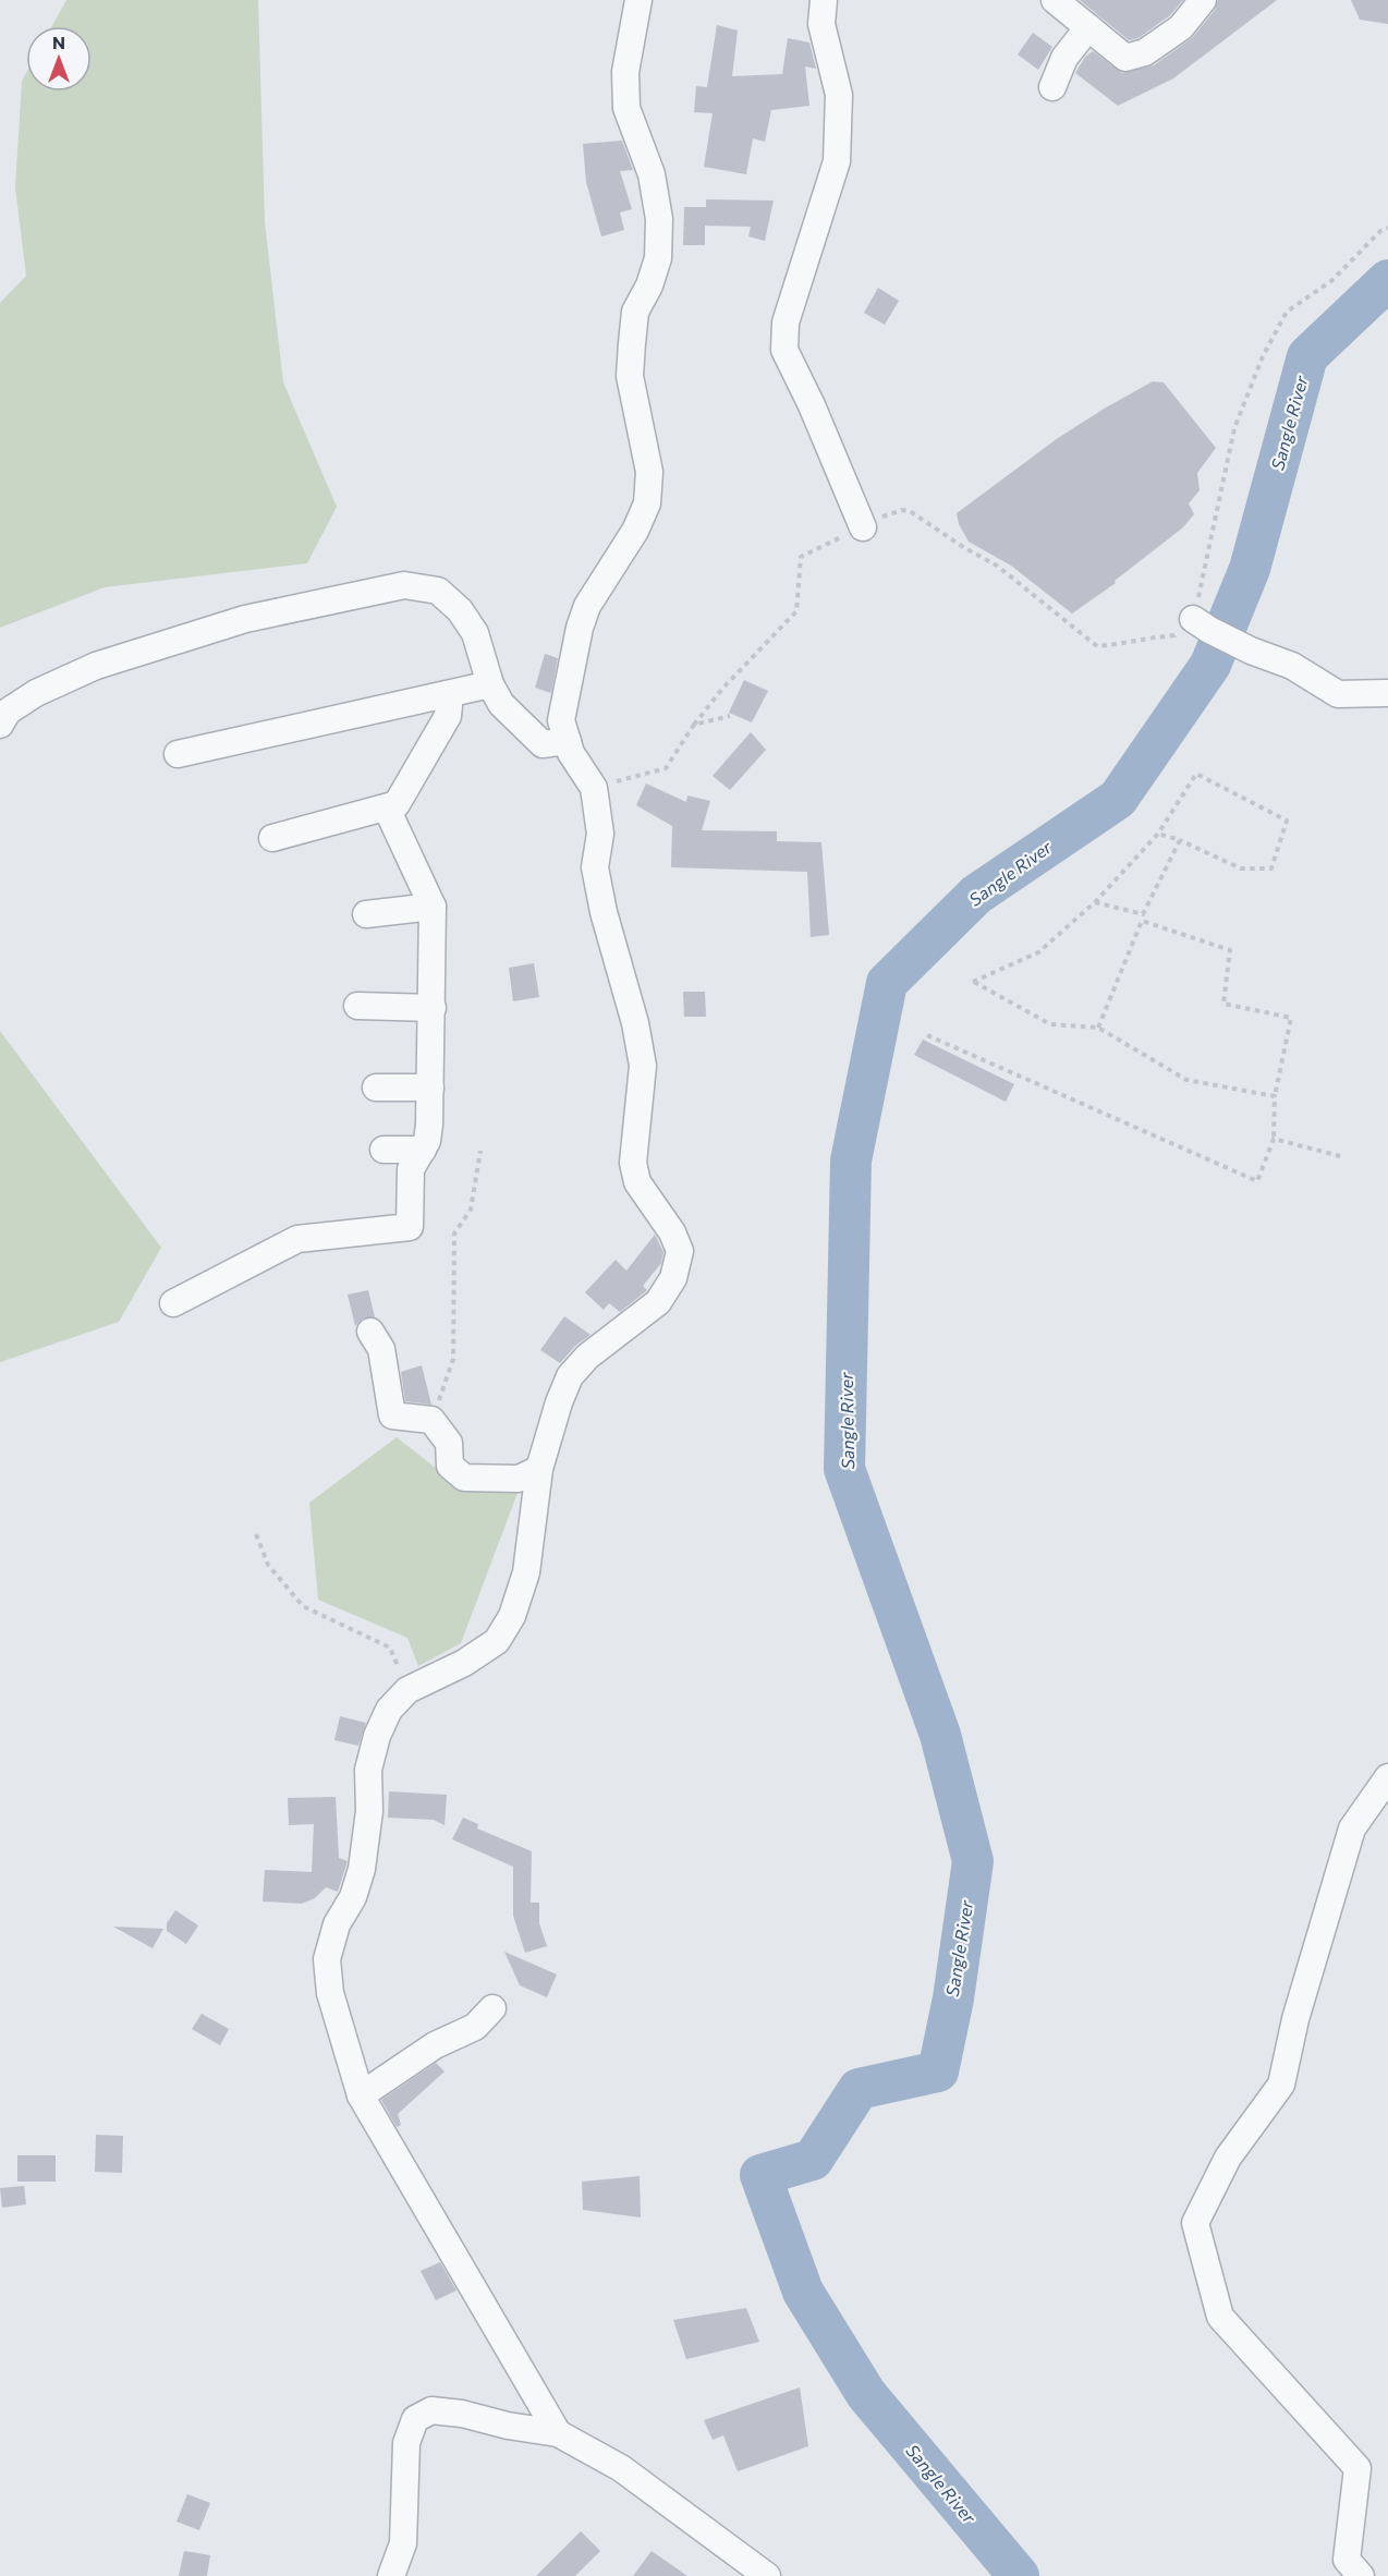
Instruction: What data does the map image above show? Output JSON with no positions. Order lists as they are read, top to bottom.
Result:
{
  "water": ["Sangle River"],
  "north": "top"
}
